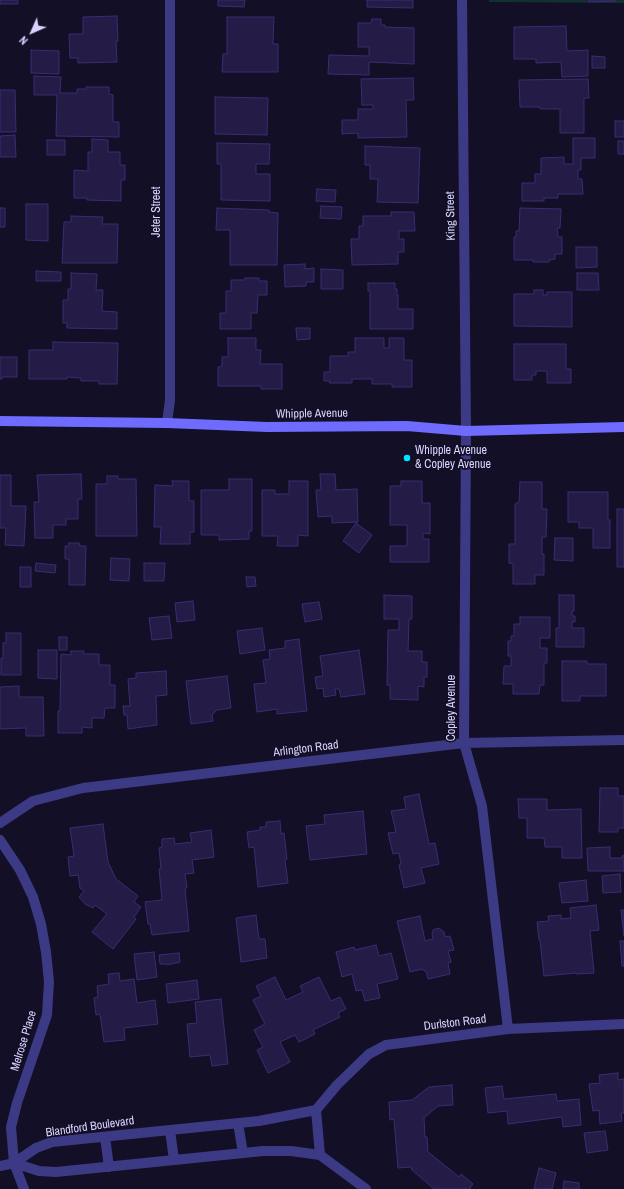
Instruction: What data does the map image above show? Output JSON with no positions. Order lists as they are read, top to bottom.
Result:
{
  "streets": {
    "main road": ["Whipple Avenue"],
    "street": [
      "Jeter Street",
      "King Street",
      "Copley Avenue",
      "Arlington Road",
      "Durlston Road",
      "Melrose Place",
      "Blandford Boulevard"
    ]
  },
  "crossings": [
    ["Jeter Street", "Whipple Avenue"],
    ["King Street", "Whipple Avenue"],
    ["King Street", "Copley Avenue"],
    ["Whipple Avenue", "Copley Avenue"],
    ["Copley Avenue", "Arlington Road"],
    ["Copley Avenue", "Durlston Road"],
    ["Durlston Road", "Blandford Boulevard"],
    ["Melrose Place", "Blandford Boulevard"]
  ],
  "places": ["Whipple Avenue & Copley Avenue"],
  "north": "bottom left"
}
